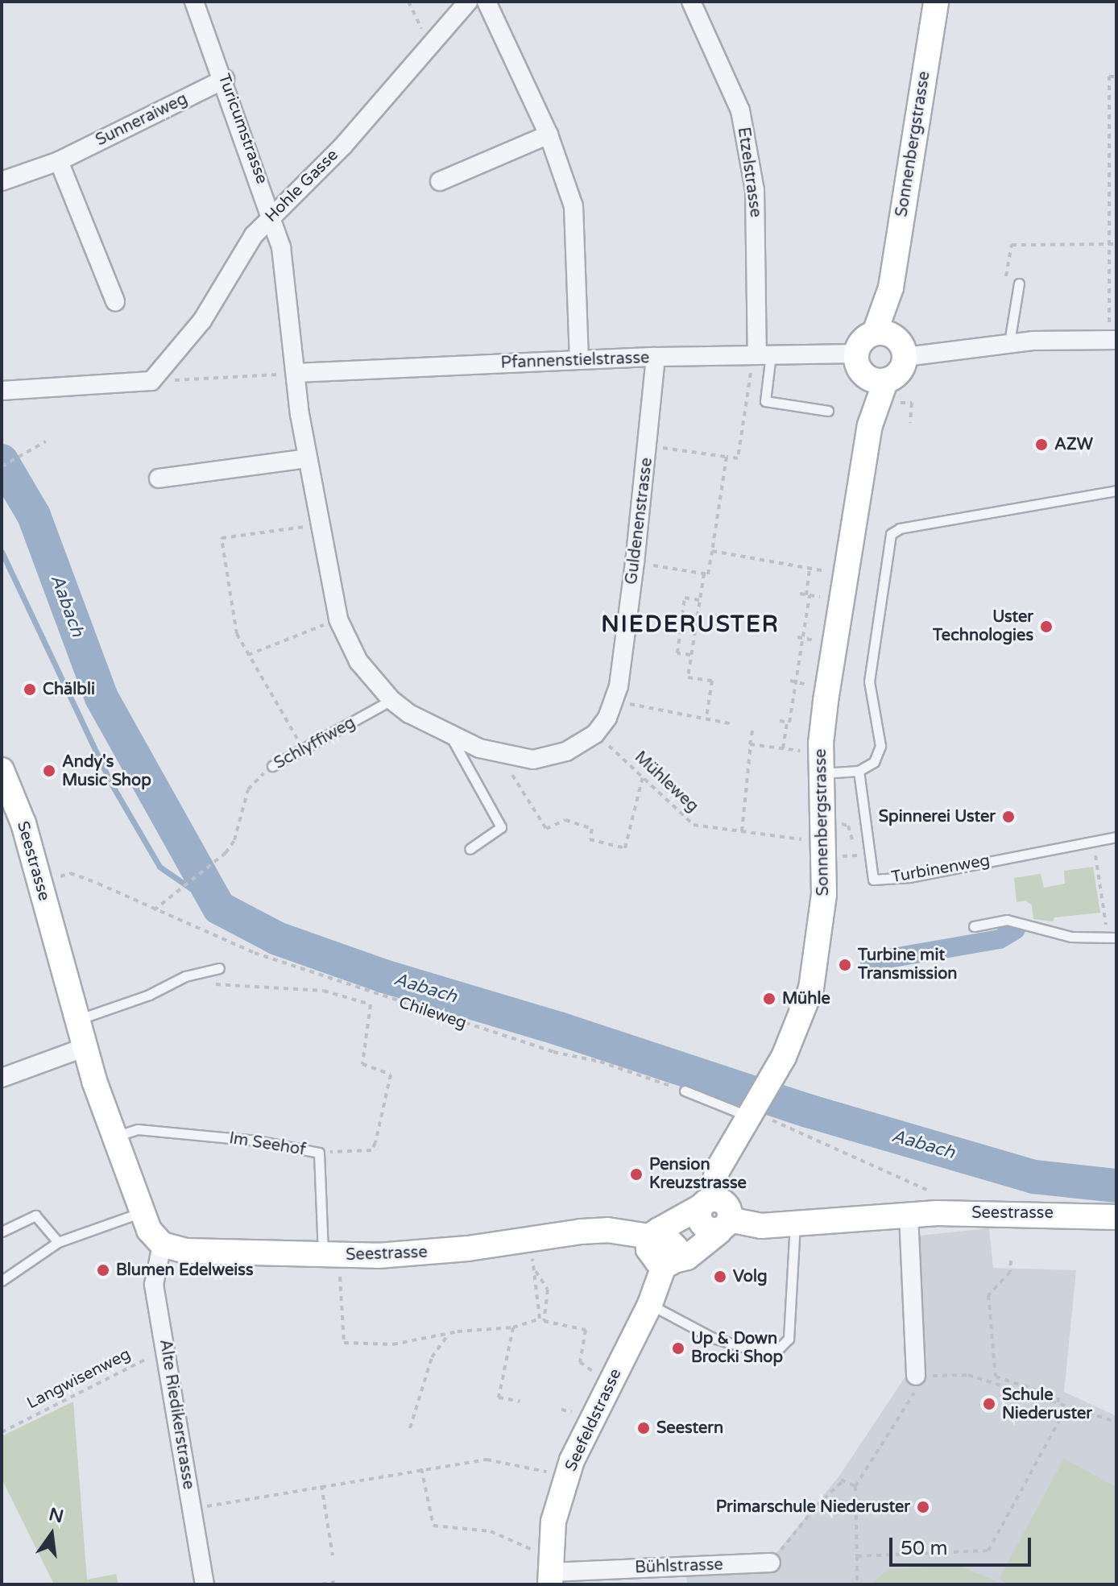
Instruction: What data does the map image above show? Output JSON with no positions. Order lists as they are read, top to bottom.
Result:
{
  "streets": {
    "street": [
      "Sunneraiweg",
      "Turicumstrasse",
      "Sonnenbergstrasse",
      "Etzelstrasse",
      "Hohle Gasse",
      "Pfannenstielstrasse",
      "Guldenenstrasse",
      "Seestrasse",
      "Alte Riedikerstrasse",
      "Seefeldstrasse",
      "Bühlstrasse"
    ],
    "lane": ["Schlyffiweg", "Turbinenweg", "Im Seehof"],
    "path": ["Mühleweg", "Chileweg", "Langwisenweg"]
  },
  "crossings": [
    ["Sunneraiweg", "Turicumstrasse"],
    ["Turicumstrasse", "Hohle Gasse"],
    ["Turicumstrasse", "Pfannenstielstrasse"],
    ["Turicumstrasse", "Guldenenstrasse"],
    ["Sonnenbergstrasse", "Pfannenstielstrasse"],
    ["Etzelstrasse", "Pfannenstielstrasse"],
    ["Pfannenstielstrasse", "Guldenenstrasse"],
    ["Guldenenstrasse", "Schlyffiweg"],
    ["Schlyffiweg", "Chileweg"],
    ["Seestrasse", "Im Seehof"],
    ["Seestrasse", "Alte Riedikerstrasse"],
    ["Langwisenweg", "Alte Riedikerstrasse"],
    ["Seefeldstrasse", "Bühlstrasse"]
  ],
  "districts": ["NIEDERUSTER"],
  "water": ["Aabach"],
  "places": [
    "AZW",
    "Uster Technologies",
    "Chälbli",
    "Andy's Music Shop",
    "Spinnerei Uster",
    "Turbine mit Transmission",
    "Mühle",
    "Pension Kreuzstrasse",
    "Blumen Edelweiss",
    "Volg",
    "Up & Down Brocki Shop",
    "Schule Niederuster",
    "Seestern",
    "Primarschule Niederuster"
  ],
  "scale_bar": "50 m",
  "north": "top"
}
